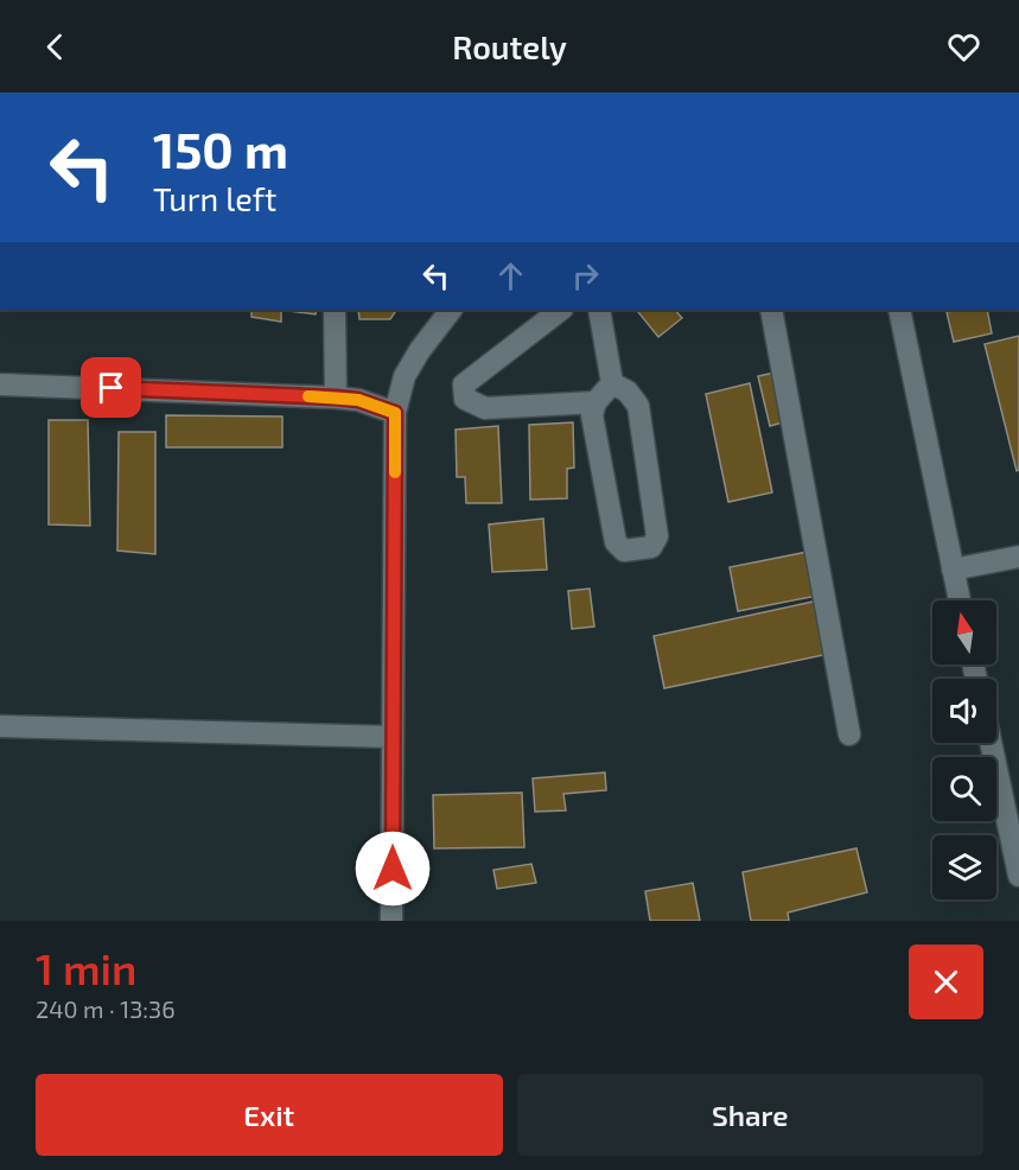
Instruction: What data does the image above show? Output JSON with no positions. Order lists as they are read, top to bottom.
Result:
{
  "north": "top",
  "page": {
    "header": "Routely",
    "turn": ["150 m", "Turn left"],
    "heading": ["1 min", "240 m · 13:36"],
    "buttons": ["Exit", "Share"]
  }
}
